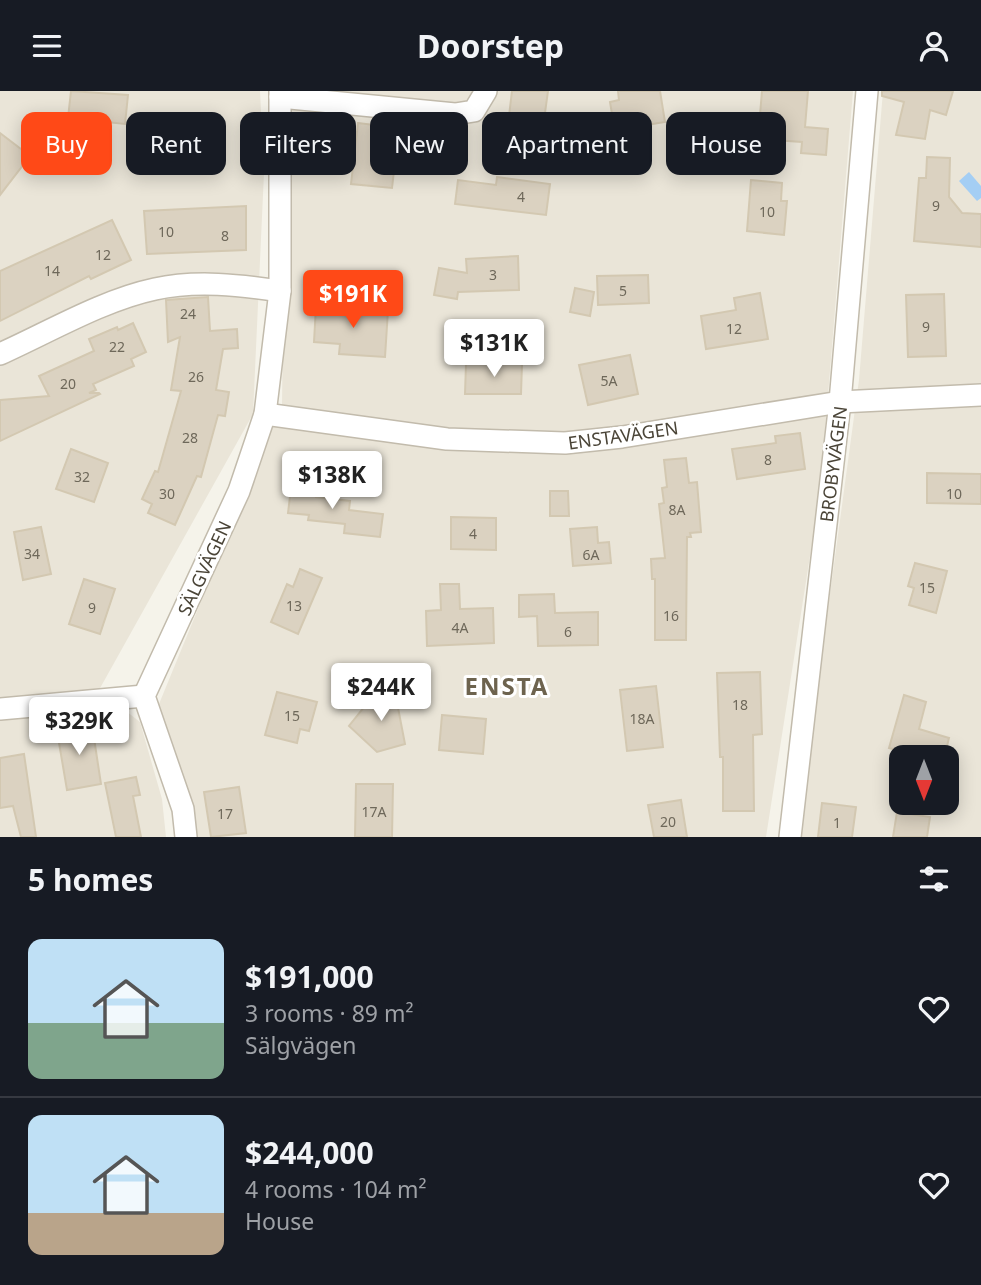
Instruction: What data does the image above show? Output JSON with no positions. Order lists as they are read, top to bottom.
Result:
{
  "streets": {
    "street": ["ENSTAVÄGEN", "BROBYVÄGEN", "SÄLGVÄGEN"]
  },
  "crossings": [
    ["ENSTAVÄGEN", "BROBYVÄGEN"],
    ["ENSTAVÄGEN", "SÄLGVÄGEN"]
  ],
  "districts": ["ENSTA"],
  "house_numbers": [
    "4",
    "9",
    "10",
    "10",
    "8",
    "12",
    "14",
    "3",
    "5",
    "24",
    "9",
    "12",
    "22",
    "26",
    "5A",
    "20",
    "28",
    "8",
    "32",
    "30",
    "10",
    "8A",
    "4",
    "34",
    "6A",
    "15",
    "13",
    "9",
    "16",
    "4A",
    "6",
    "18",
    "15",
    "18A",
    "17A",
    "17",
    "20",
    "1"
  ],
  "north": "bottom",
  "page": {
    "header": "Doorstep",
    "chip": [
      "Buy",
      "Rent",
      "Filters",
      "New",
      "Apartment",
      "House"
    ],
    "price": [
      "$191K",
      "$131K",
      "$138K",
      "$244K",
      "$329K"
    ],
    "heading": "5 homes",
    "list": [
      {
        "name": "$191,000",
        "note": "3 rooms · 89 m² · Sälgvägen"
      },
      {
        "name": "$244,000",
        "note": "4 rooms · 104 m² · House"
      }
    ]
  }
}
